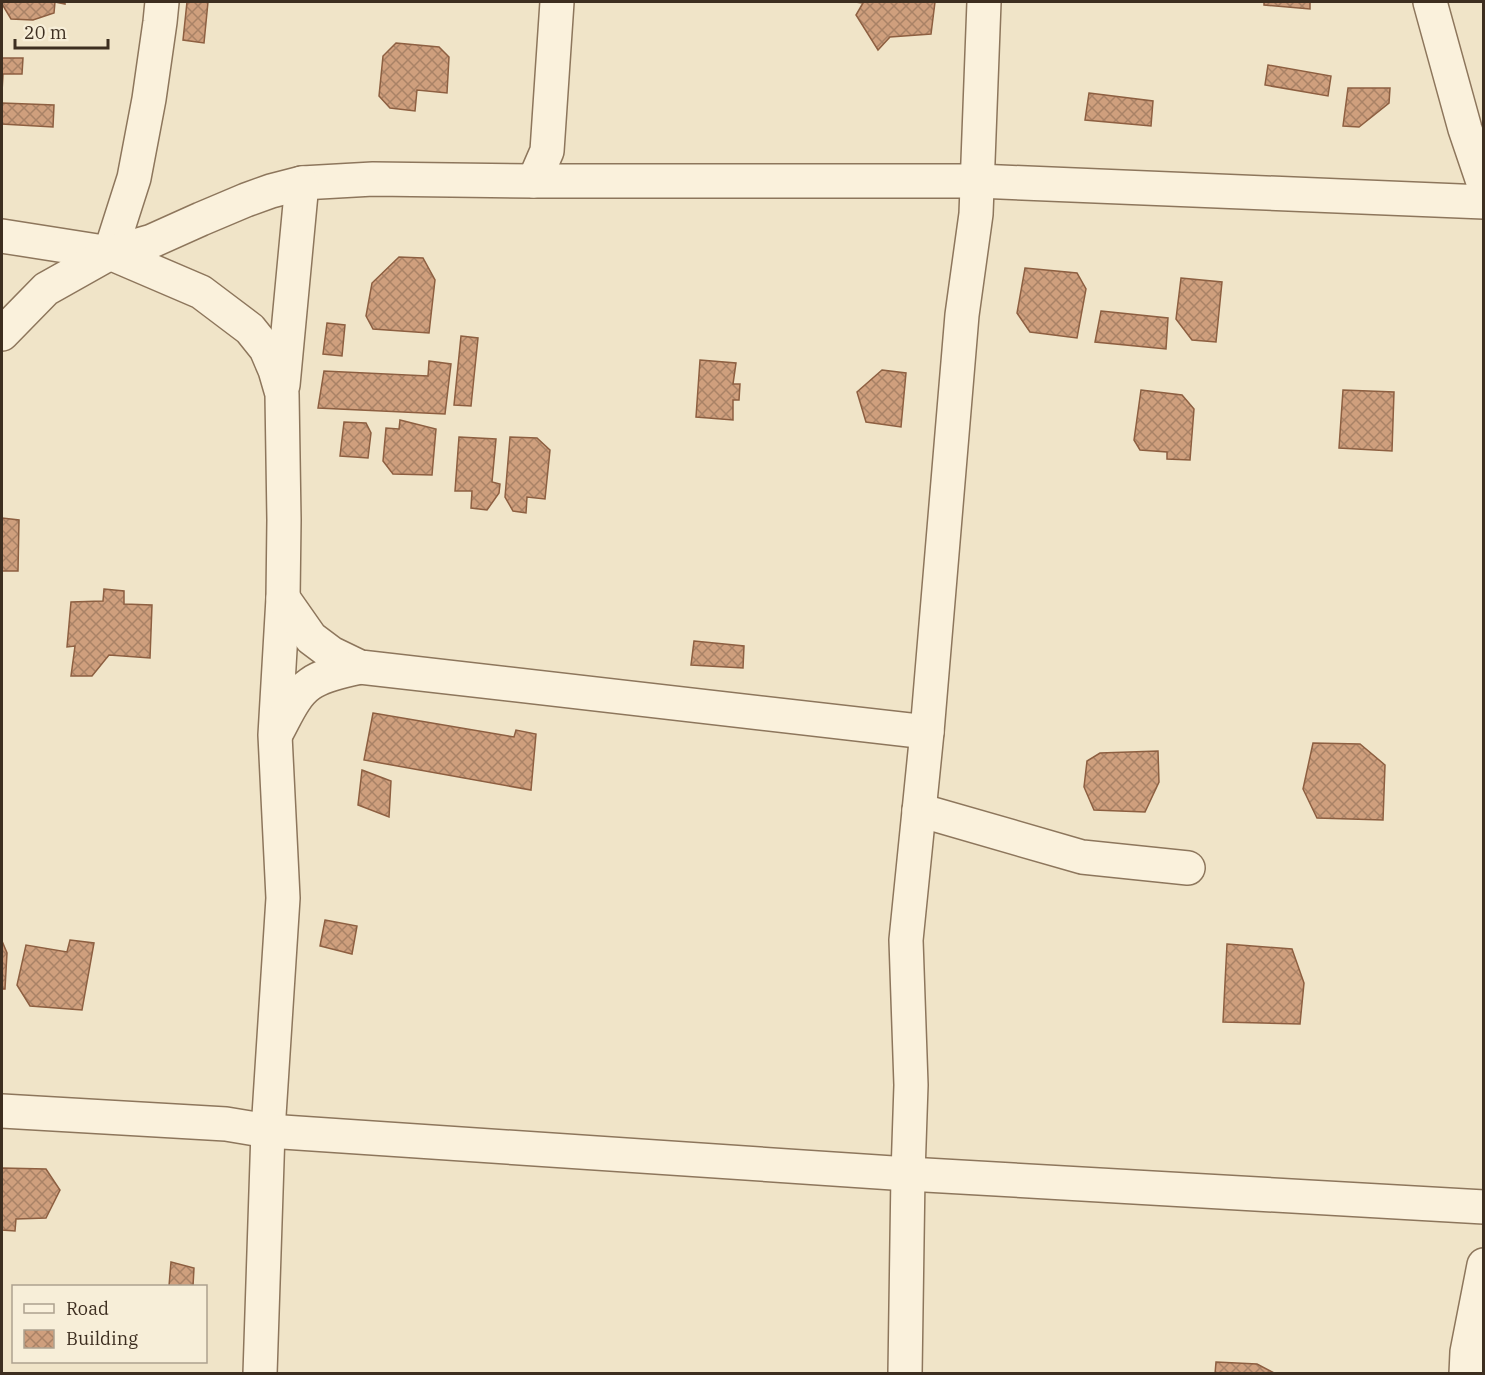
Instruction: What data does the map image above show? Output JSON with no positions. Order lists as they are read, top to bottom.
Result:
{
  "legend": ["Road", "Building"],
  "scale_bar": "20 m"
}
